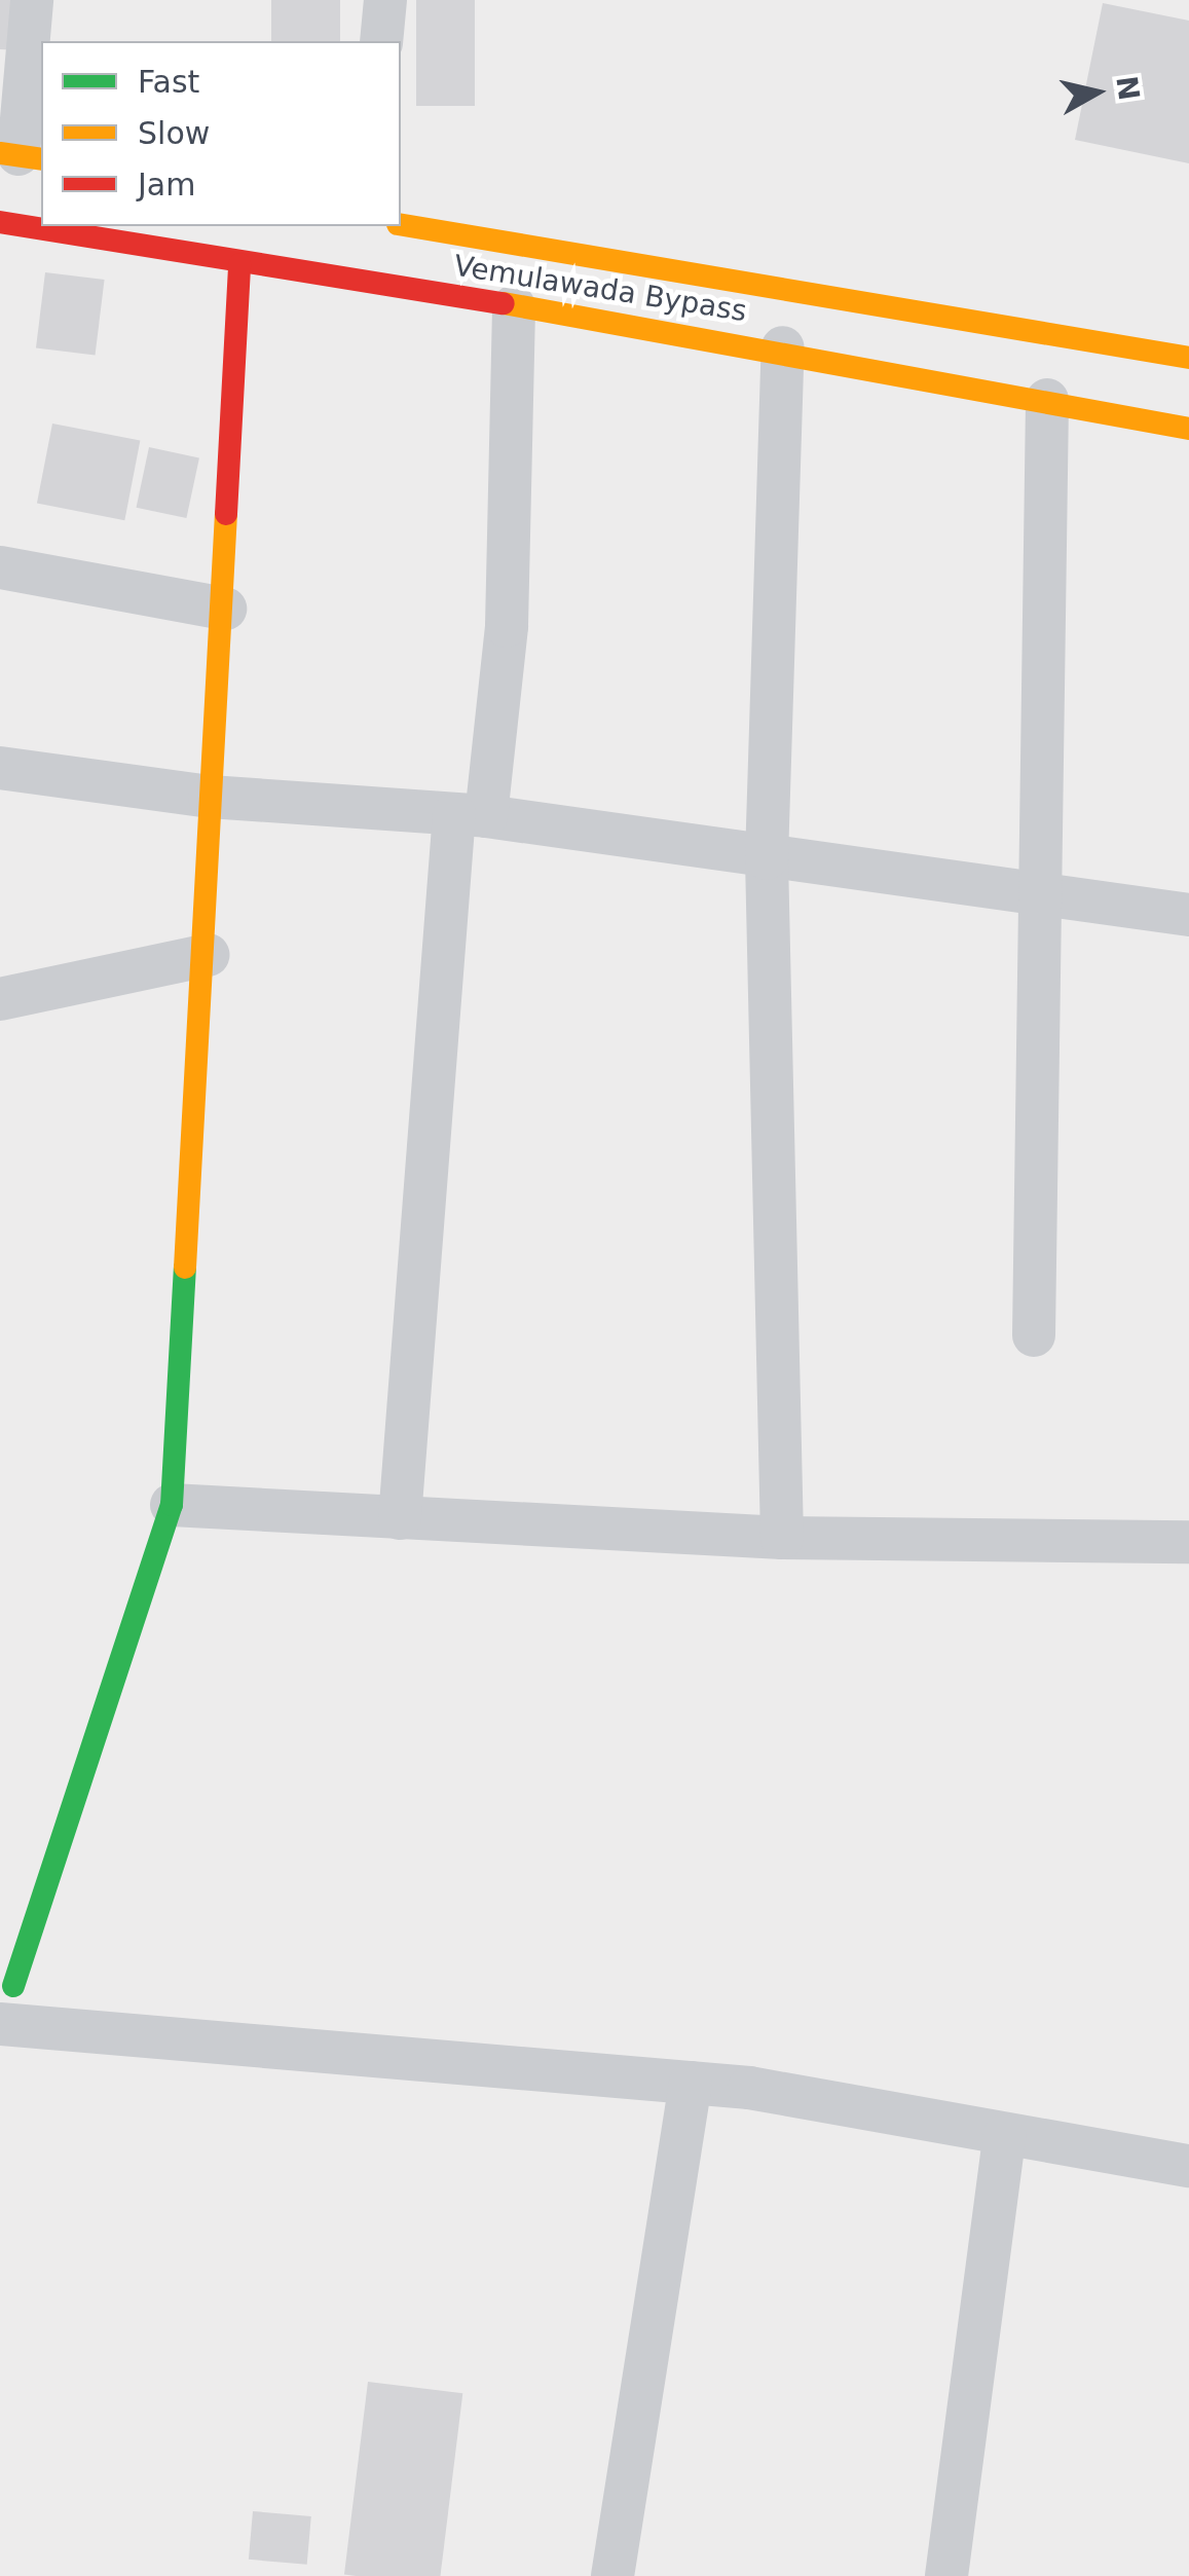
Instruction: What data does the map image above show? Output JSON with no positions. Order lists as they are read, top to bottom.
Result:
{
  "streets": {
    "main road": ["Vemulawada Bypass"]
  },
  "legend": ["Fast", "Slow", "Jam"],
  "north": "right"
}
